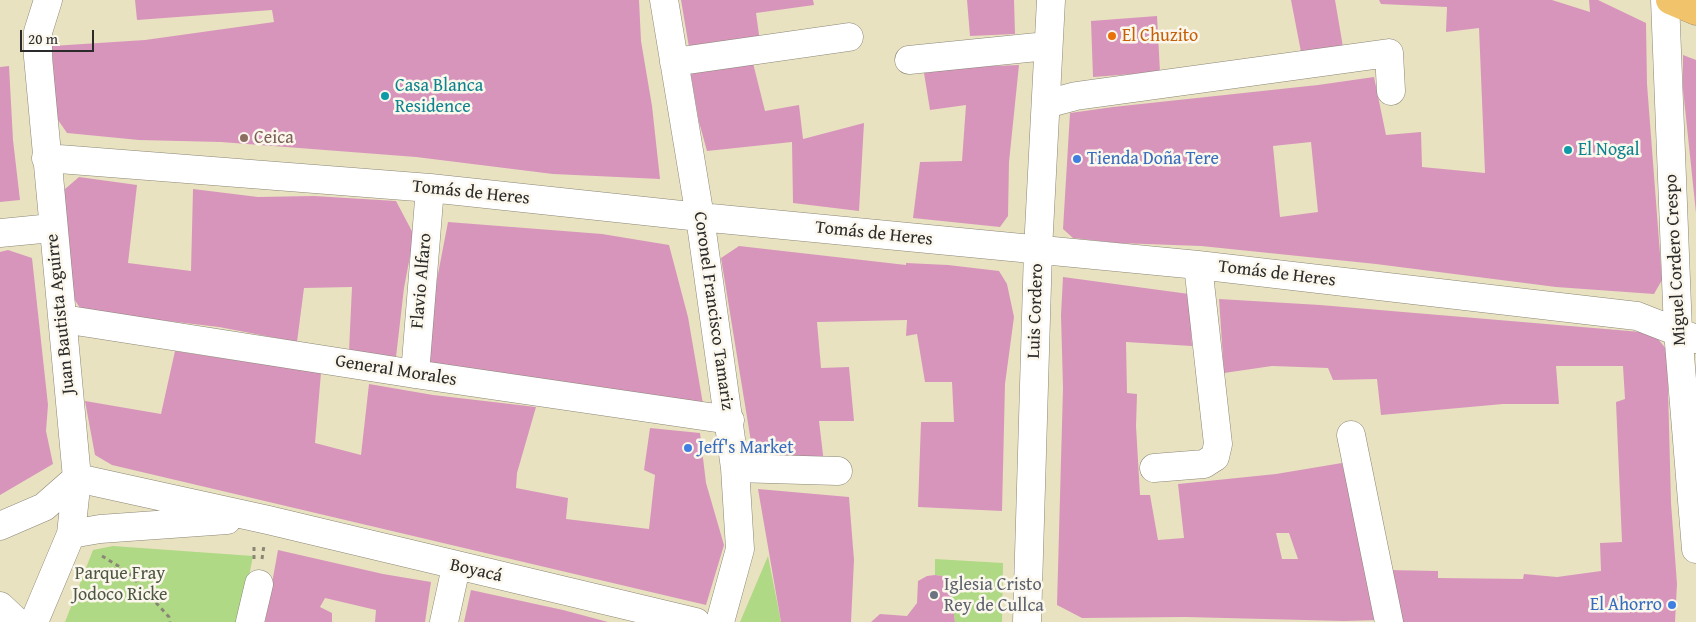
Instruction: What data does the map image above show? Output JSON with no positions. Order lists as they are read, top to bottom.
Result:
{
  "streets": {
    "street": [
      "Tomás de Heres",
      "Miguel Cordero Crespo",
      "Flavio Alfaro",
      "Coronel Francisco Tamariz",
      "Luis Cordero",
      "Juan Bautista Aguirre",
      "General Morales",
      "Boyacá"
    ]
  },
  "crossings": [
    ["Tomás de Heres", "Miguel Cordero Crespo"],
    ["Tomás de Heres", "Flavio Alfaro"],
    ["Tomás de Heres", "Coronel Francisco Tamariz"],
    ["Tomás de Heres", "Luis Cordero"],
    ["Tomás de Heres", "Juan Bautista Aguirre"],
    ["Flavio Alfaro", "General Morales"],
    ["Coronel Francisco Tamariz", "General Morales"],
    ["Juan Bautista Aguirre", "General Morales"],
    ["Juan Bautista Aguirre", "Boyacá"]
  ],
  "parks": ["Parque Fray Jodoco Ricke"],
  "places": [
    "El Chuzito",
    "Casa Blanca Residence",
    "Ceica",
    "El Nogal",
    "Tienda Doña Tere",
    "Jeff's Market",
    "Iglesia Cristo Rey de Cullca",
    "El Ahorro"
  ],
  "scale_bar": "20 m"
}
